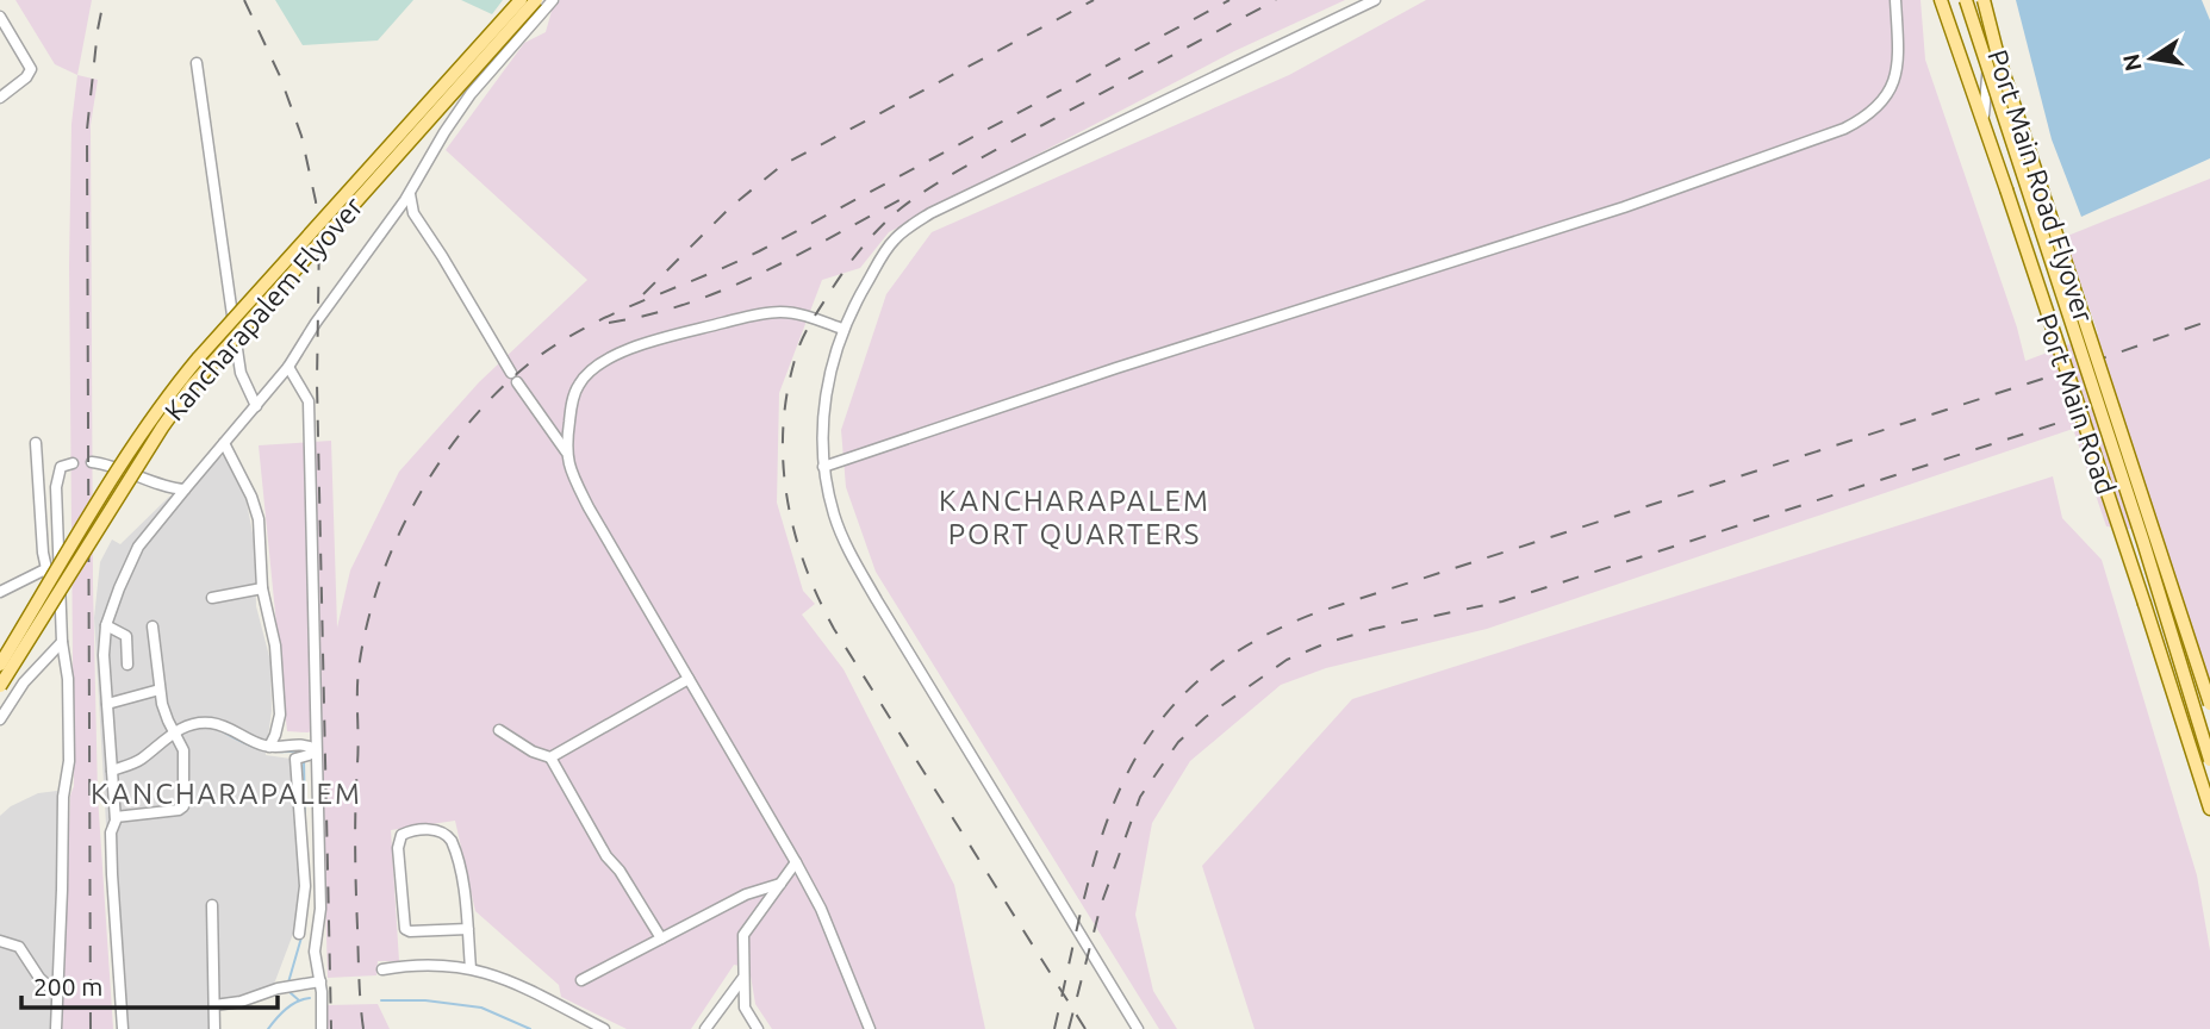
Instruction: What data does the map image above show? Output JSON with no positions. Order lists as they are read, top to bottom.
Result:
{
  "streets": {
    "main road": ["Port Main Road Flyover", "Kancharapalem Flyover", "Port Main Road"]
  },
  "districts": ["KANCHARAPALEM PORT QUARTERS", "KANCHARAPALEM"],
  "scale_bar": "200 m",
  "north": "left"
}
